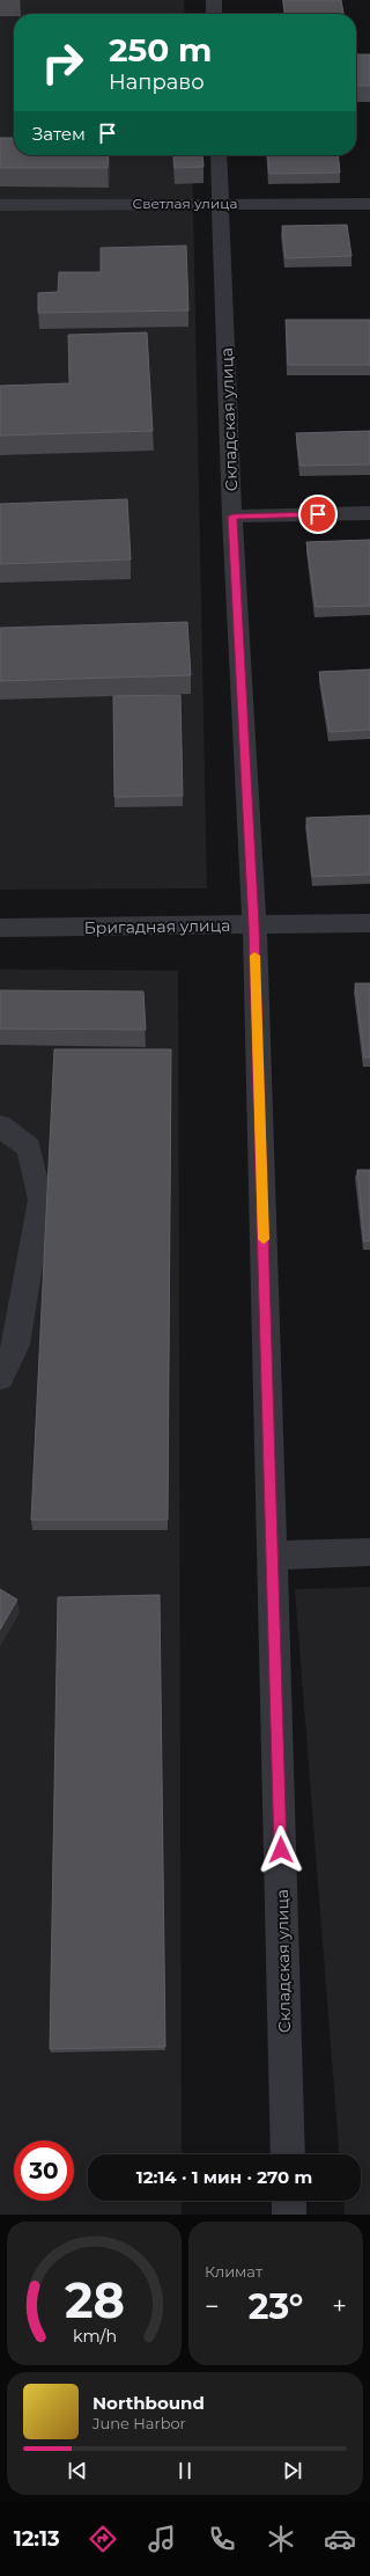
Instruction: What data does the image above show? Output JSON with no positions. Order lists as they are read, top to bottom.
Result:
{
  "streets": {
    "street": ["Светлая улица", "Складская улица", "Бригадная улица"]
  },
  "crossings": [
    ["Светлая улица", "Складская улица"],
    ["Складская улица", "Бригадная улица"]
  ],
  "page": {
    "turn": ["250 m", "Направо"],
    "then": "Затем",
    "limit": "30",
    "trip": "12:14 · 1 мин · 270 m",
    "tile": "Климат",
    "heat": ["−", "23°", "+"],
    "song": ["Northbound", "June Harbor"],
    "tabs": "12:13",
    "gauge": ["28", "km/h"]
  }
}
